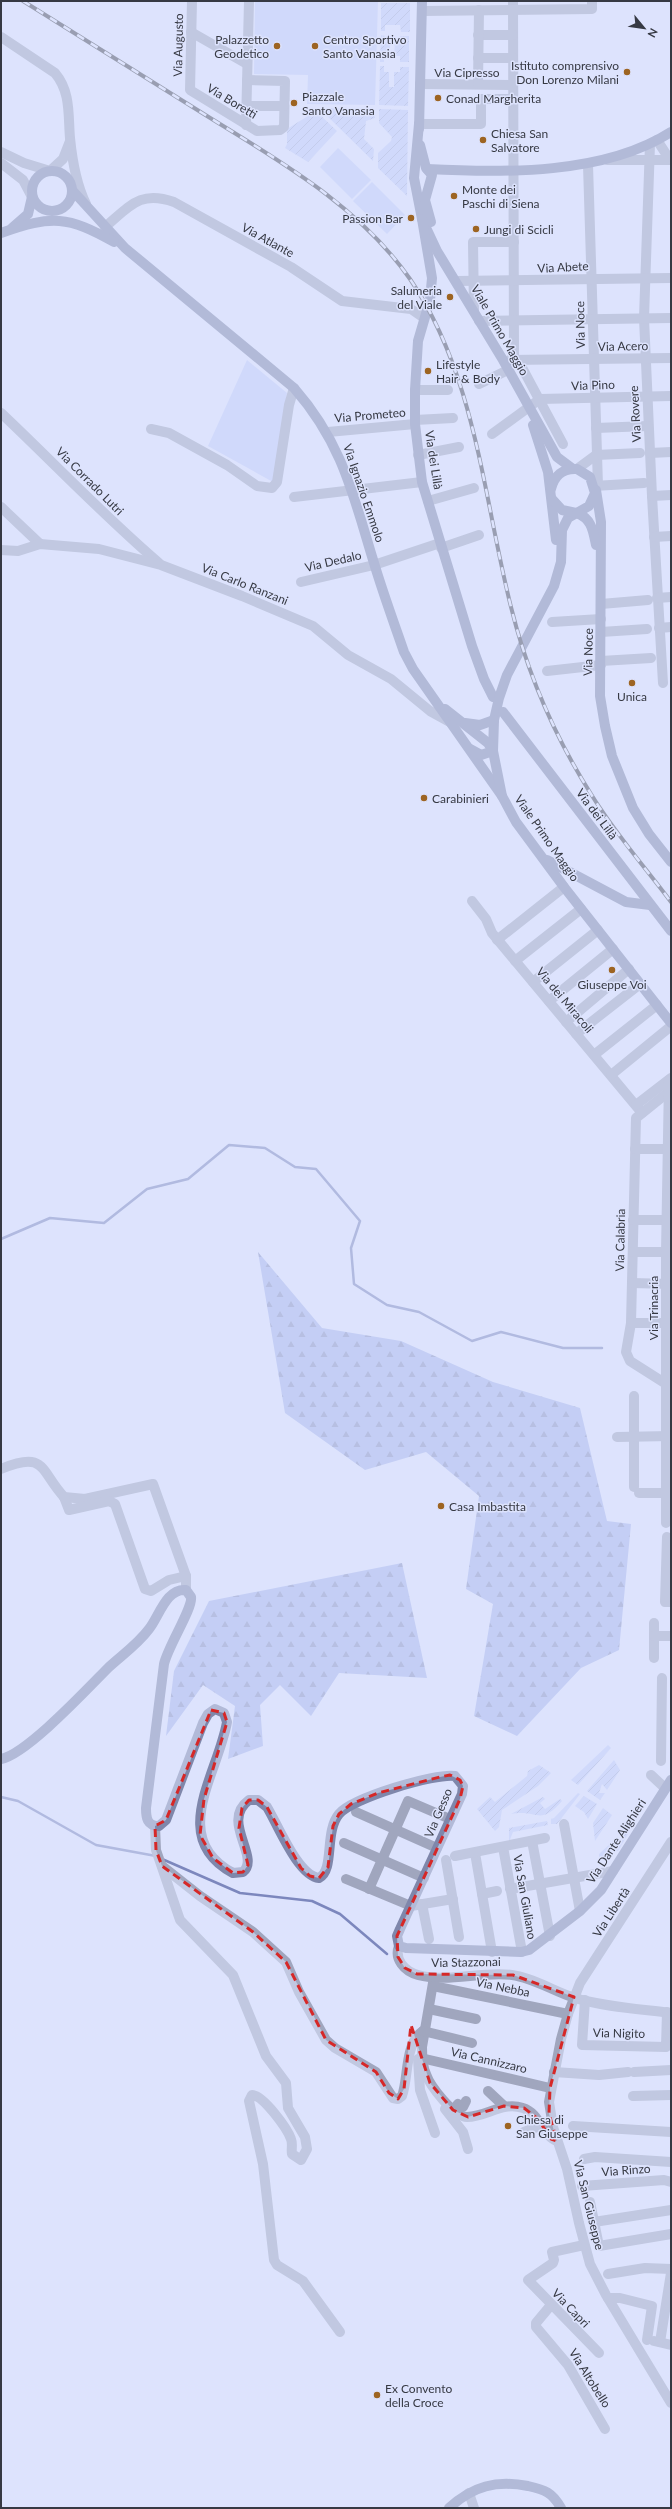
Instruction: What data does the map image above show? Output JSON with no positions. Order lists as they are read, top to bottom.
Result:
{
  "streets": {
    "street": [
      "Via Augusto",
      "Via Cipresso",
      "Via Boretti",
      "Via Atlante",
      "Via Abete",
      "Via Noce",
      "Viale Primo Maggio",
      "Via Acero",
      "Via Pino",
      "Via Rovere",
      "Via Prometeo",
      "Via dei Lillà",
      "Via Corrado Lutri",
      "Via Ignazio Emmolo",
      "Via Dedalo",
      "Via Carlo Ranzani",
      "Via dei Miracoli",
      "Via Calabria",
      "Via Trinacria",
      "Via Gesso",
      "Via Dante Alighieri",
      "Via San Giuliano",
      "Via Libertà",
      "Via Stazzonai",
      "Via Nebba",
      "Via Nigito",
      "Via Cannizzaro",
      "Via Rinzo",
      "Via San Giuseppe",
      "Via Capri",
      "Via Altobello"
    ]
  },
  "crossings": [
    ["Via Augusto", "Via Boretti"],
    ["Via Atlante", "Via dei Lillà"],
    ["Via Abete", "Via Noce"],
    ["Via Abete", "Viale Primo Maggio"],
    ["Via Abete", "Via Rovere"],
    ["Via Noce", "Via Acero"],
    ["Via Noce", "Via Pino"],
    ["Viale Primo Maggio", "Via Acero"],
    ["Viale Primo Maggio", "Via Ignazio Emmolo"],
    ["Via Acero", "Via Rovere"],
    ["Via Pino", "Via Rovere"],
    ["Via Prometeo", "Via dei Lillà"],
    ["Via Prometeo", "Via Ignazio Emmolo"],
    ["Via dei Lillà", "Via Dedalo"],
    ["Via Corrado Lutri", "Via Carlo Ranzani"],
    ["Via Ignazio Emmolo", "Via Dedalo"],
    ["Via Ignazio Emmolo", "Via Carlo Ranzani"],
    ["Via dei Miracoli", "Via Calabria"],
    ["Via Calabria", "Via Trinacria"],
    ["Via Gesso", "Via Dante Alighieri"],
    ["Via Gesso", "Via Stazzonai"],
    ["Via Dante Alighieri", "Via San Giuliano"],
    ["Via Dante Alighieri", "Via Stazzonai"],
    ["Via Libertà", "Via Stazzonai"],
    ["Via Libertà", "Via San Giuseppe"],
    ["Via Stazzonai", "Via Nebba"],
    ["Via Stazzonai", "Via Nigito"],
    ["Via Stazzonai", "Via San Giuseppe"],
    ["Via Nebba", "Via San Giuseppe"],
    ["Via Cannizzaro", "Via San Giuseppe"],
    ["Via San Giuseppe", "Via Capri"],
    ["Via Capri", "Via Altobello"]
  ],
  "places": [
    "Palazzetto Geodetico",
    "Centro Sportivo Santo Vanasia",
    "Istituto comprensivo Don Lorenzo Milani",
    "Conad Margherita",
    "Piazzale Santo Vanasia",
    "Chiesa San Salvatore",
    "Monte dei Paschi di Siena",
    "Passion Bar",
    "Jungi di Scicli",
    "Salumeria del Viale",
    "Lifestyle Hair & Body",
    "Unica",
    "Carabinieri",
    "Giuseppe Voi",
    "Casa Imbastita",
    "Chiesa di San Giuseppe",
    "Ex Convento della Croce"
  ],
  "north": "bottom right"
}
